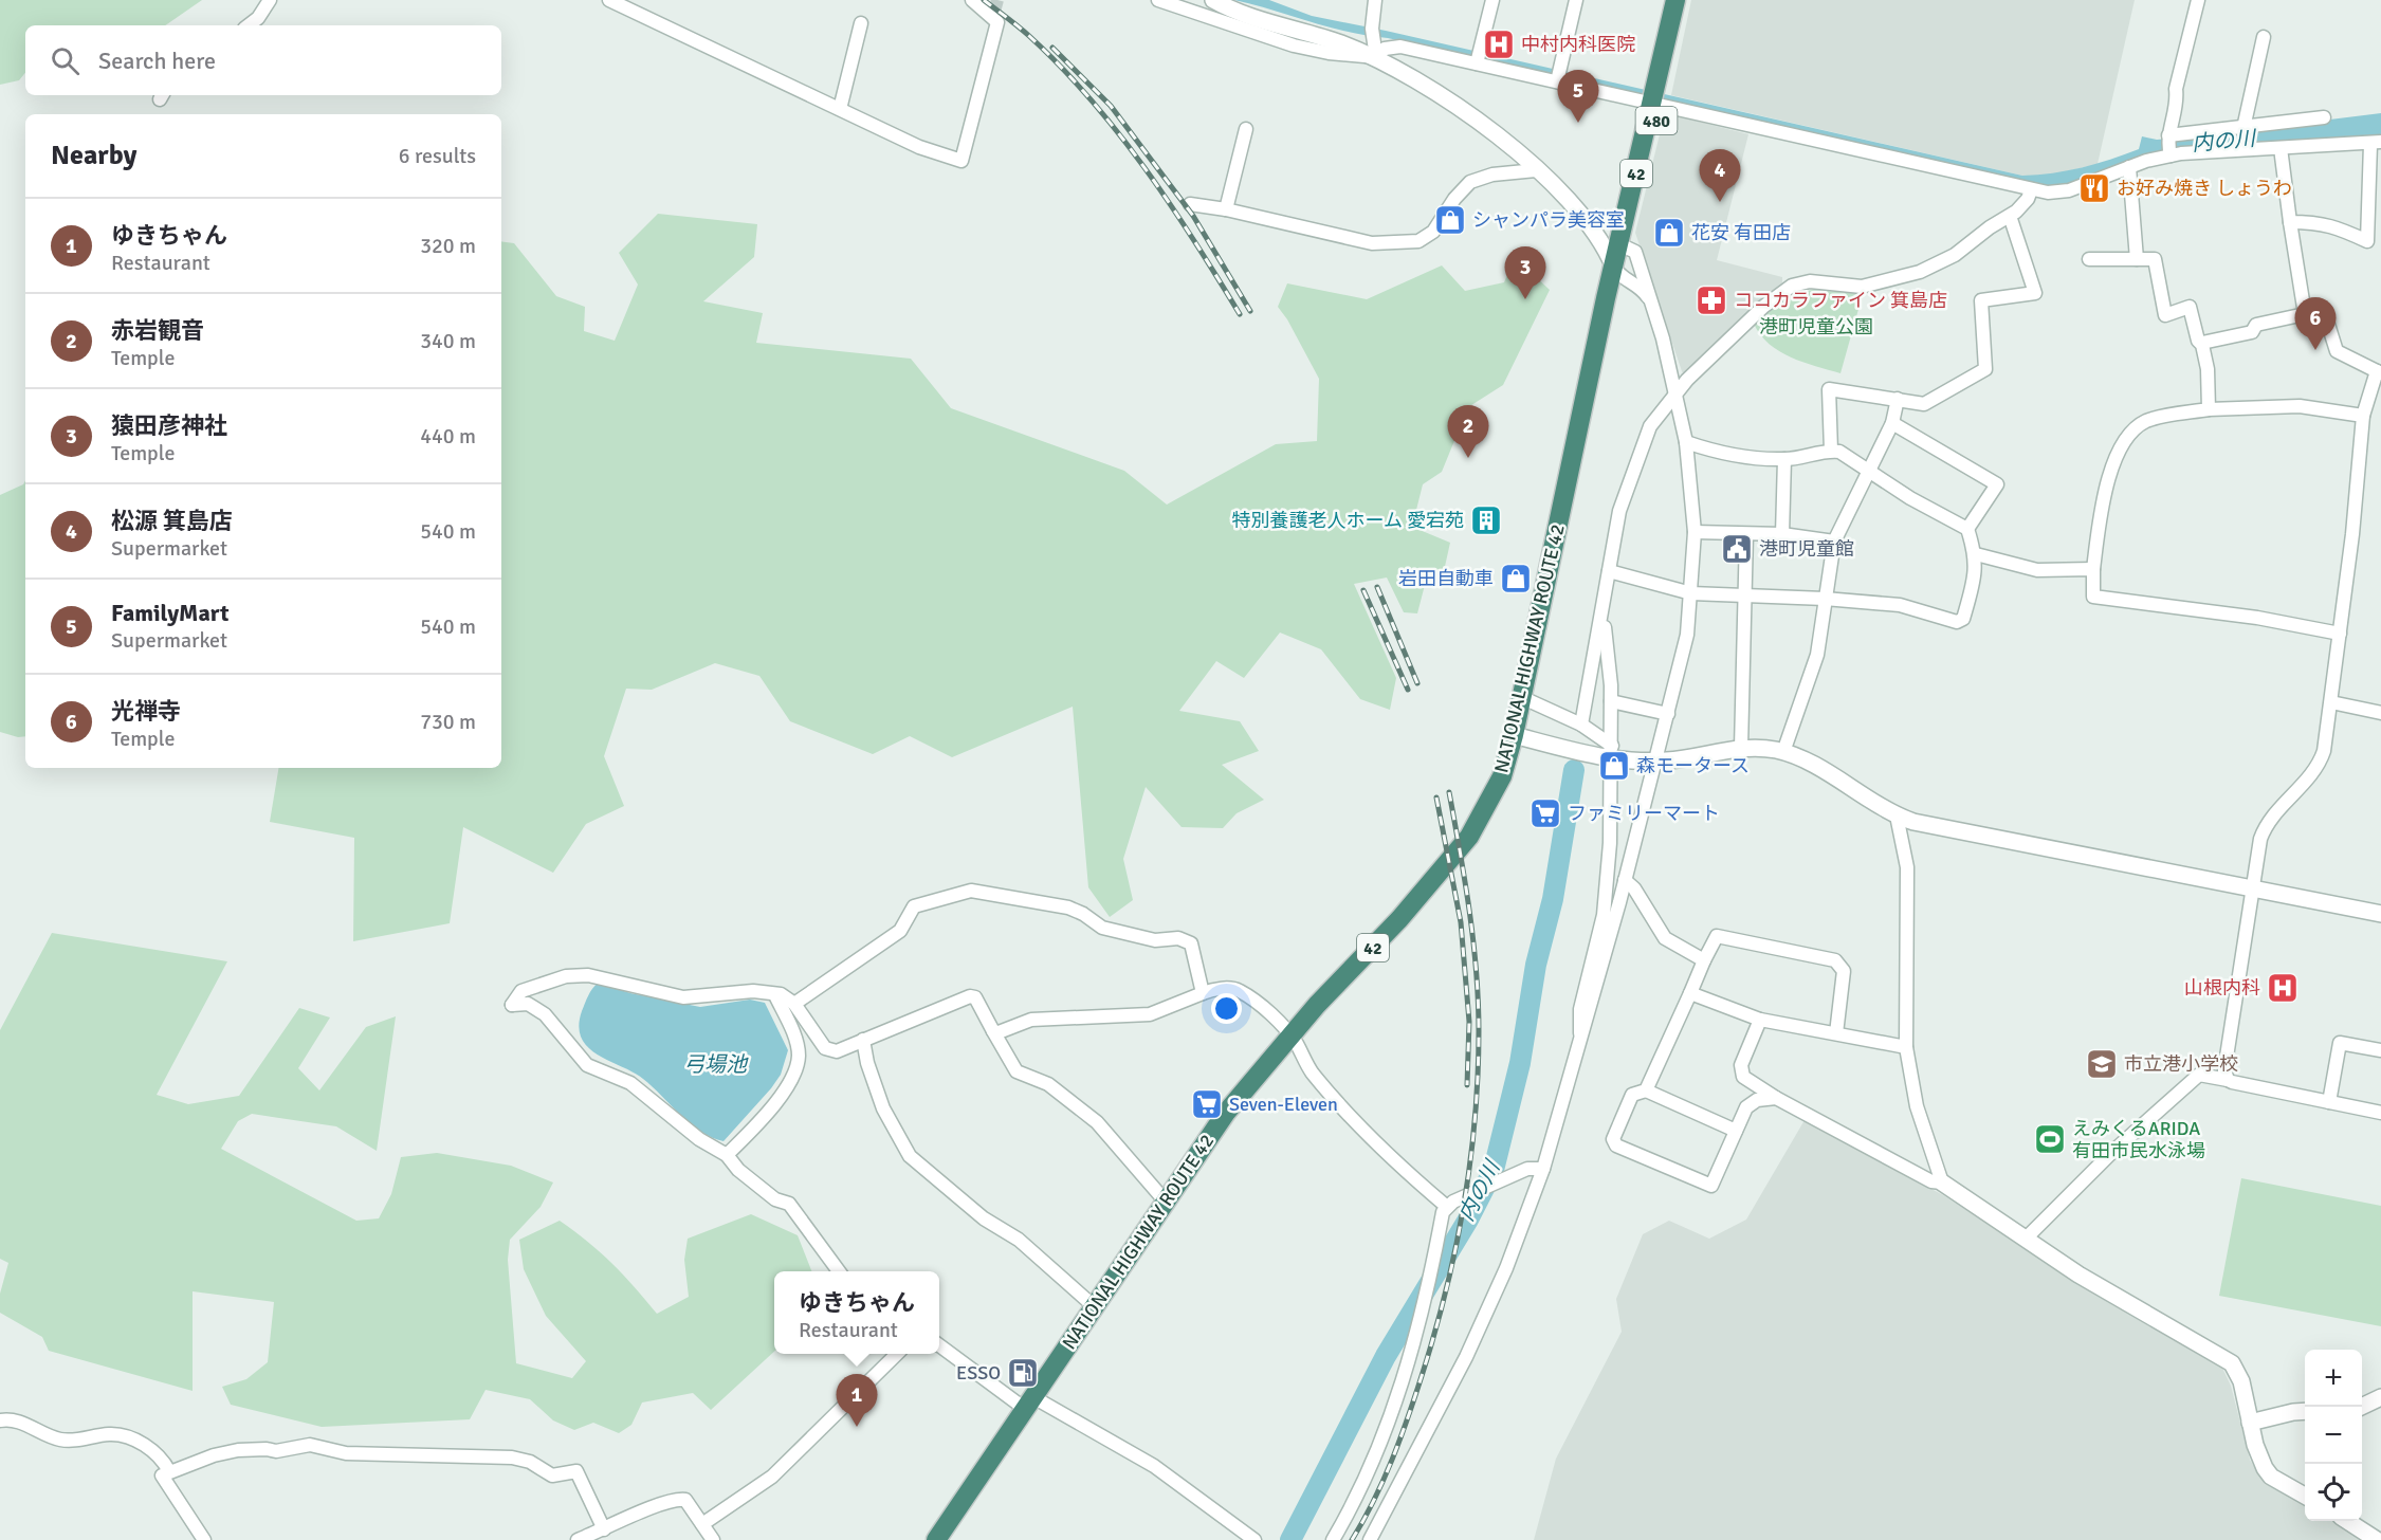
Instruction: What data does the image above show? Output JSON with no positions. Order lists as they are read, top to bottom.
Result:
{
  "streets": {
    "highway": ["480", "42", "NATIONAL HIGHWAY ROUTE 42"]
  },
  "crossings": [
    ["480", "NATIONAL HIGHWAY ROUTE 42"]
  ],
  "water": ["内の川", "弓場池"],
  "parks": ["港町児童公園"],
  "places": {
    "hospital": ["中村内科医院", "山根内科"],
    "restaurant": ["お好み焼き しょうわ"],
    "shop": [
      "シャンパラ美容室",
      "花安 有田店",
      "岩田自動車",
      "森モータース"
    ],
    "pharmacy": ["ココカラファイン 箕島店"],
    "building": ["特別養護老人ホーム 愛宕苑"],
    "public building": ["港町児童館"],
    "supermarket": ["ファミリーマート", "Seven-Eleven"],
    "school or university": ["市立港小学校"],
    "sports": ["えみくるARIDA 有田市民水泳場"],
    "fuel station": ["ESSO"]
  },
  "page": {
    "search": "Search here",
    "pins": [
      "5",
      "4",
      "3",
      "6",
      "2",
      "1"
    ],
    "heading": ["Nearby", "6 results"],
    "list": [
      {
        "mark": "1",
        "name": "ゆきちゃん",
        "note": "Restaurant",
        "value": "320 m"
      },
      {
        "mark": "2",
        "name": "赤岩観音",
        "note": "Temple",
        "value": "340 m"
      },
      {
        "mark": "3",
        "name": "猿田彦神社",
        "note": "Temple",
        "value": "440 m"
      },
      {
        "mark": "4",
        "name": "松源 箕島店",
        "note": "Supermarket",
        "value": "540 m"
      },
      {
        "mark": "5",
        "name": "FamilyMart",
        "note": "Supermarket",
        "value": "540 m"
      },
      {
        "mark": "6",
        "name": "光禅寺",
        "note": "Temple",
        "value": "730 m"
      }
    ],
    "popup": ["ゆきちゃん", "Restaurant"],
    "map_buttons": ["+", "−"]
  }
}
